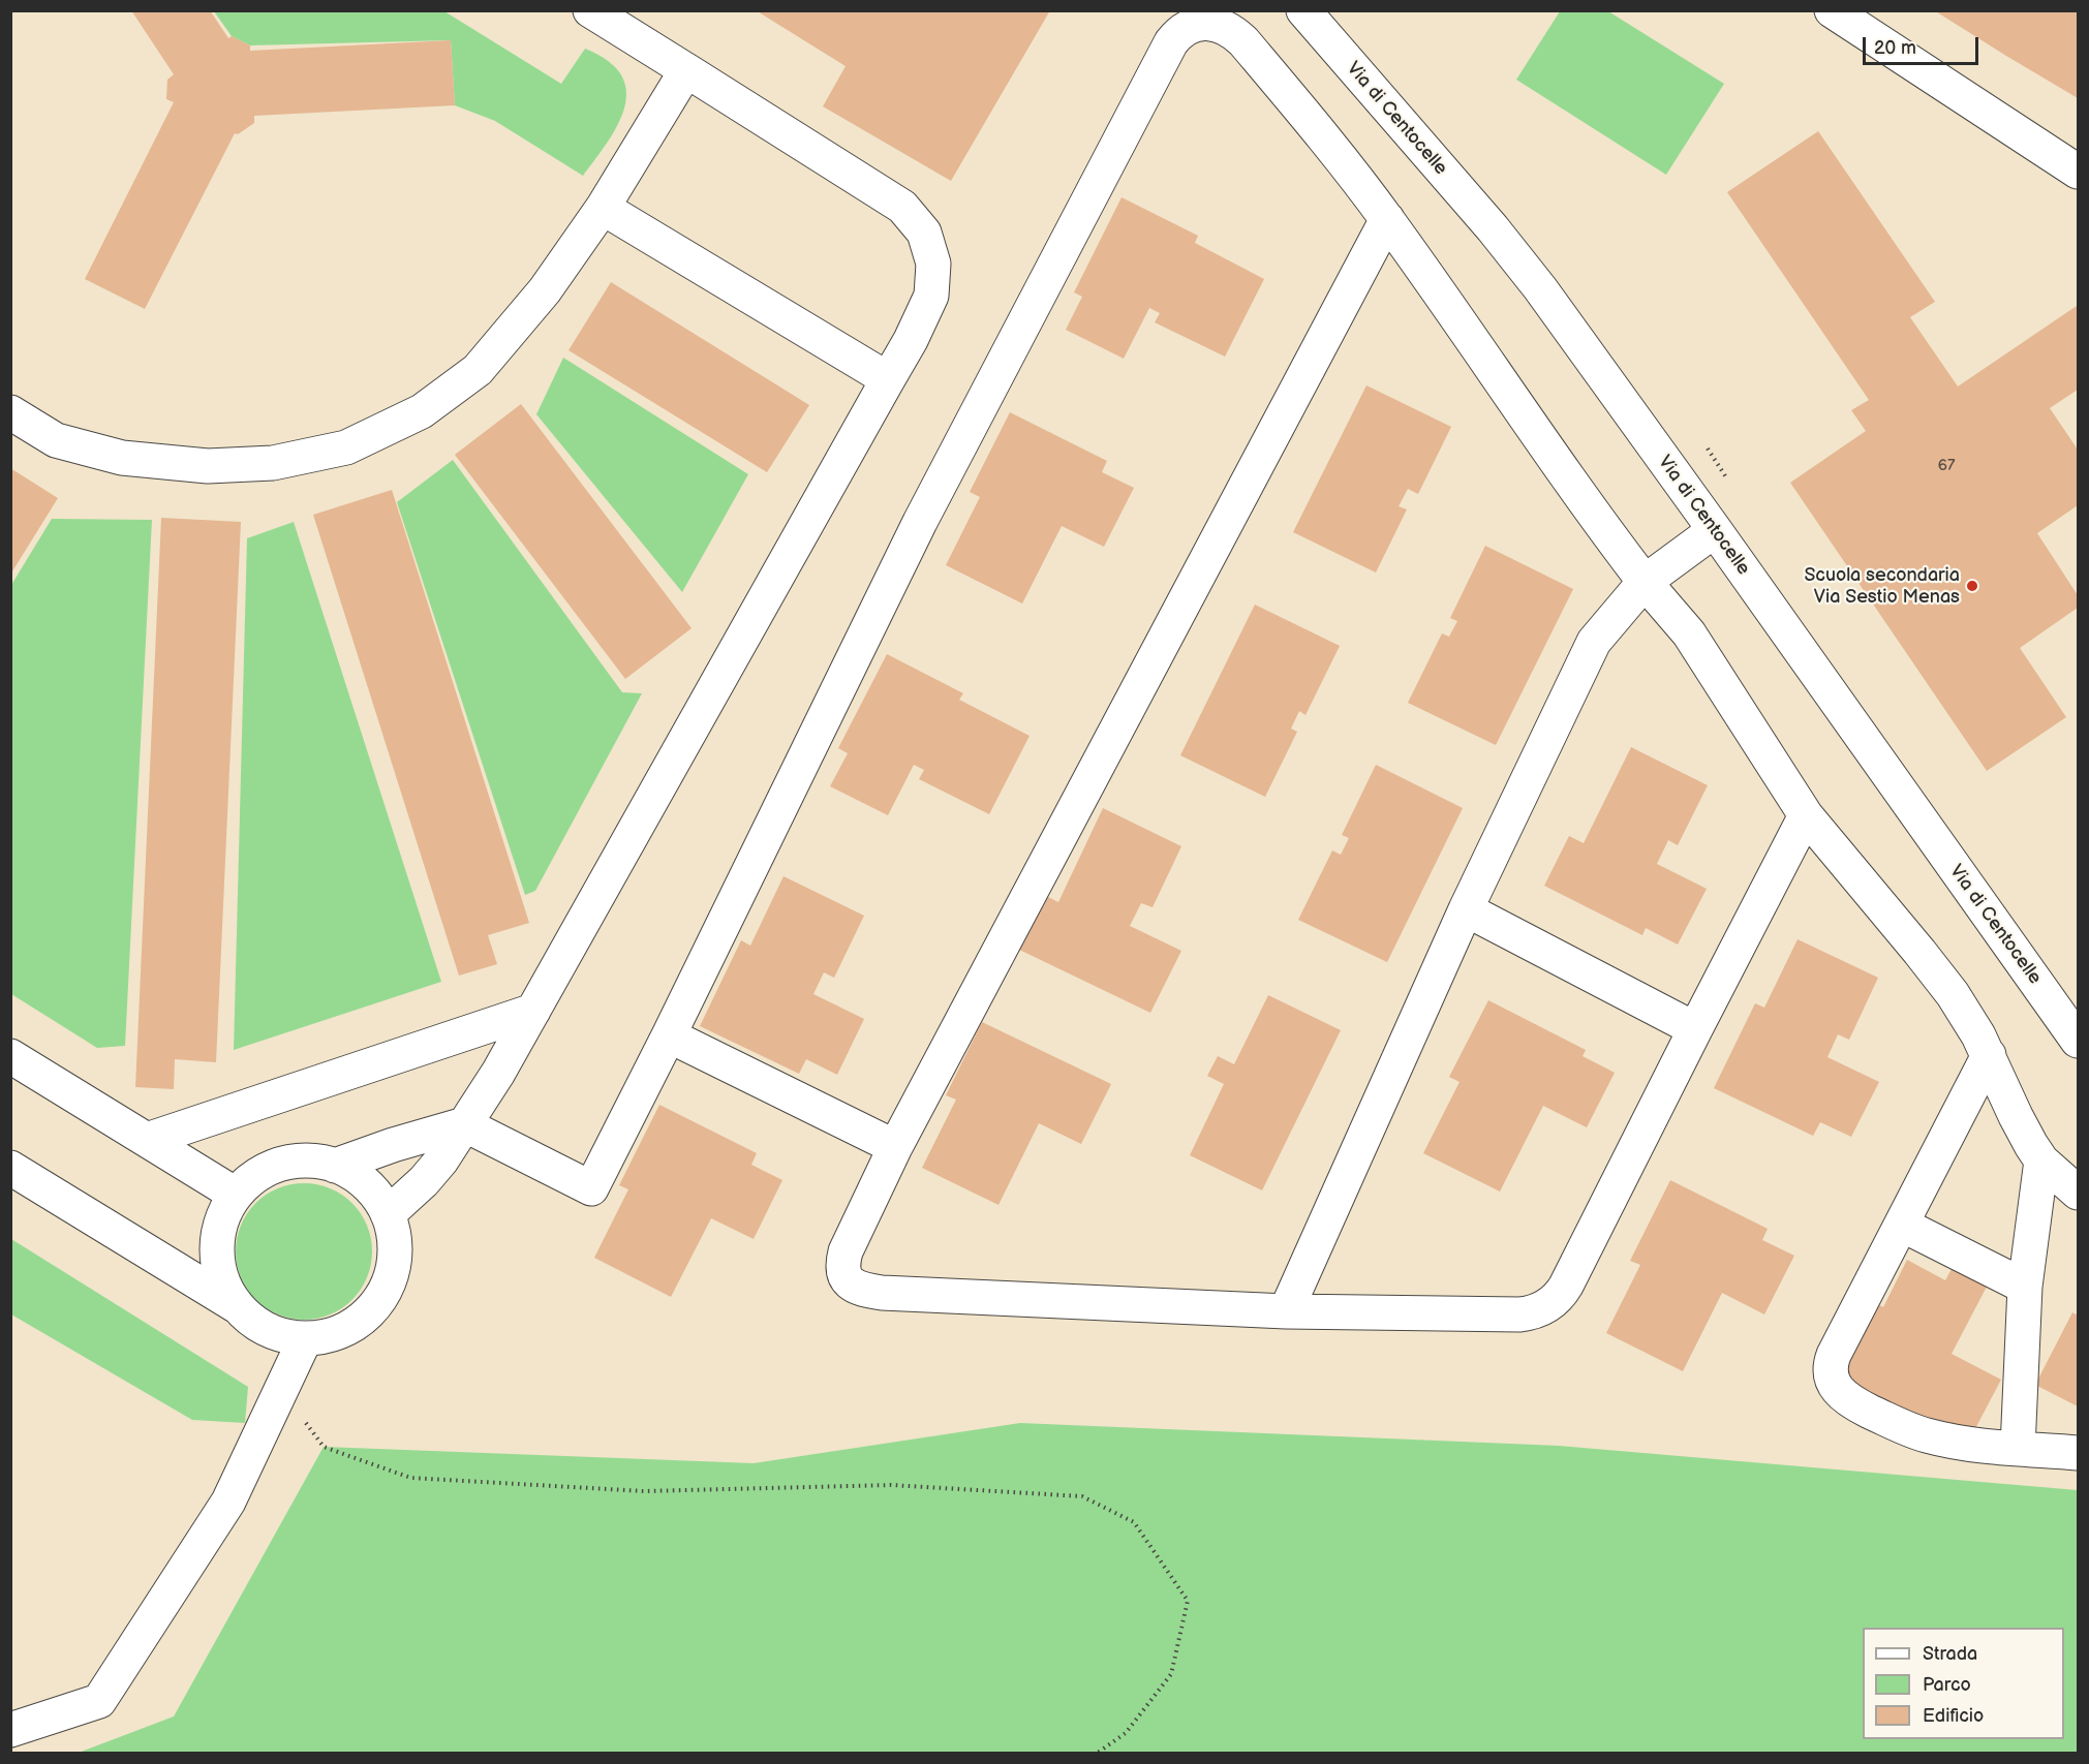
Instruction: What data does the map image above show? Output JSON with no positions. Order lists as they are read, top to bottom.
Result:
{
  "streets": {
    "street": ["Via di Centocelle"]
  },
  "places": ["Scuola secondaria Via Sestio Menas"],
  "house_numbers": ["67"],
  "legend": ["Strada", "Parco", "Edificio"],
  "scale_bar": "20 m"
}
